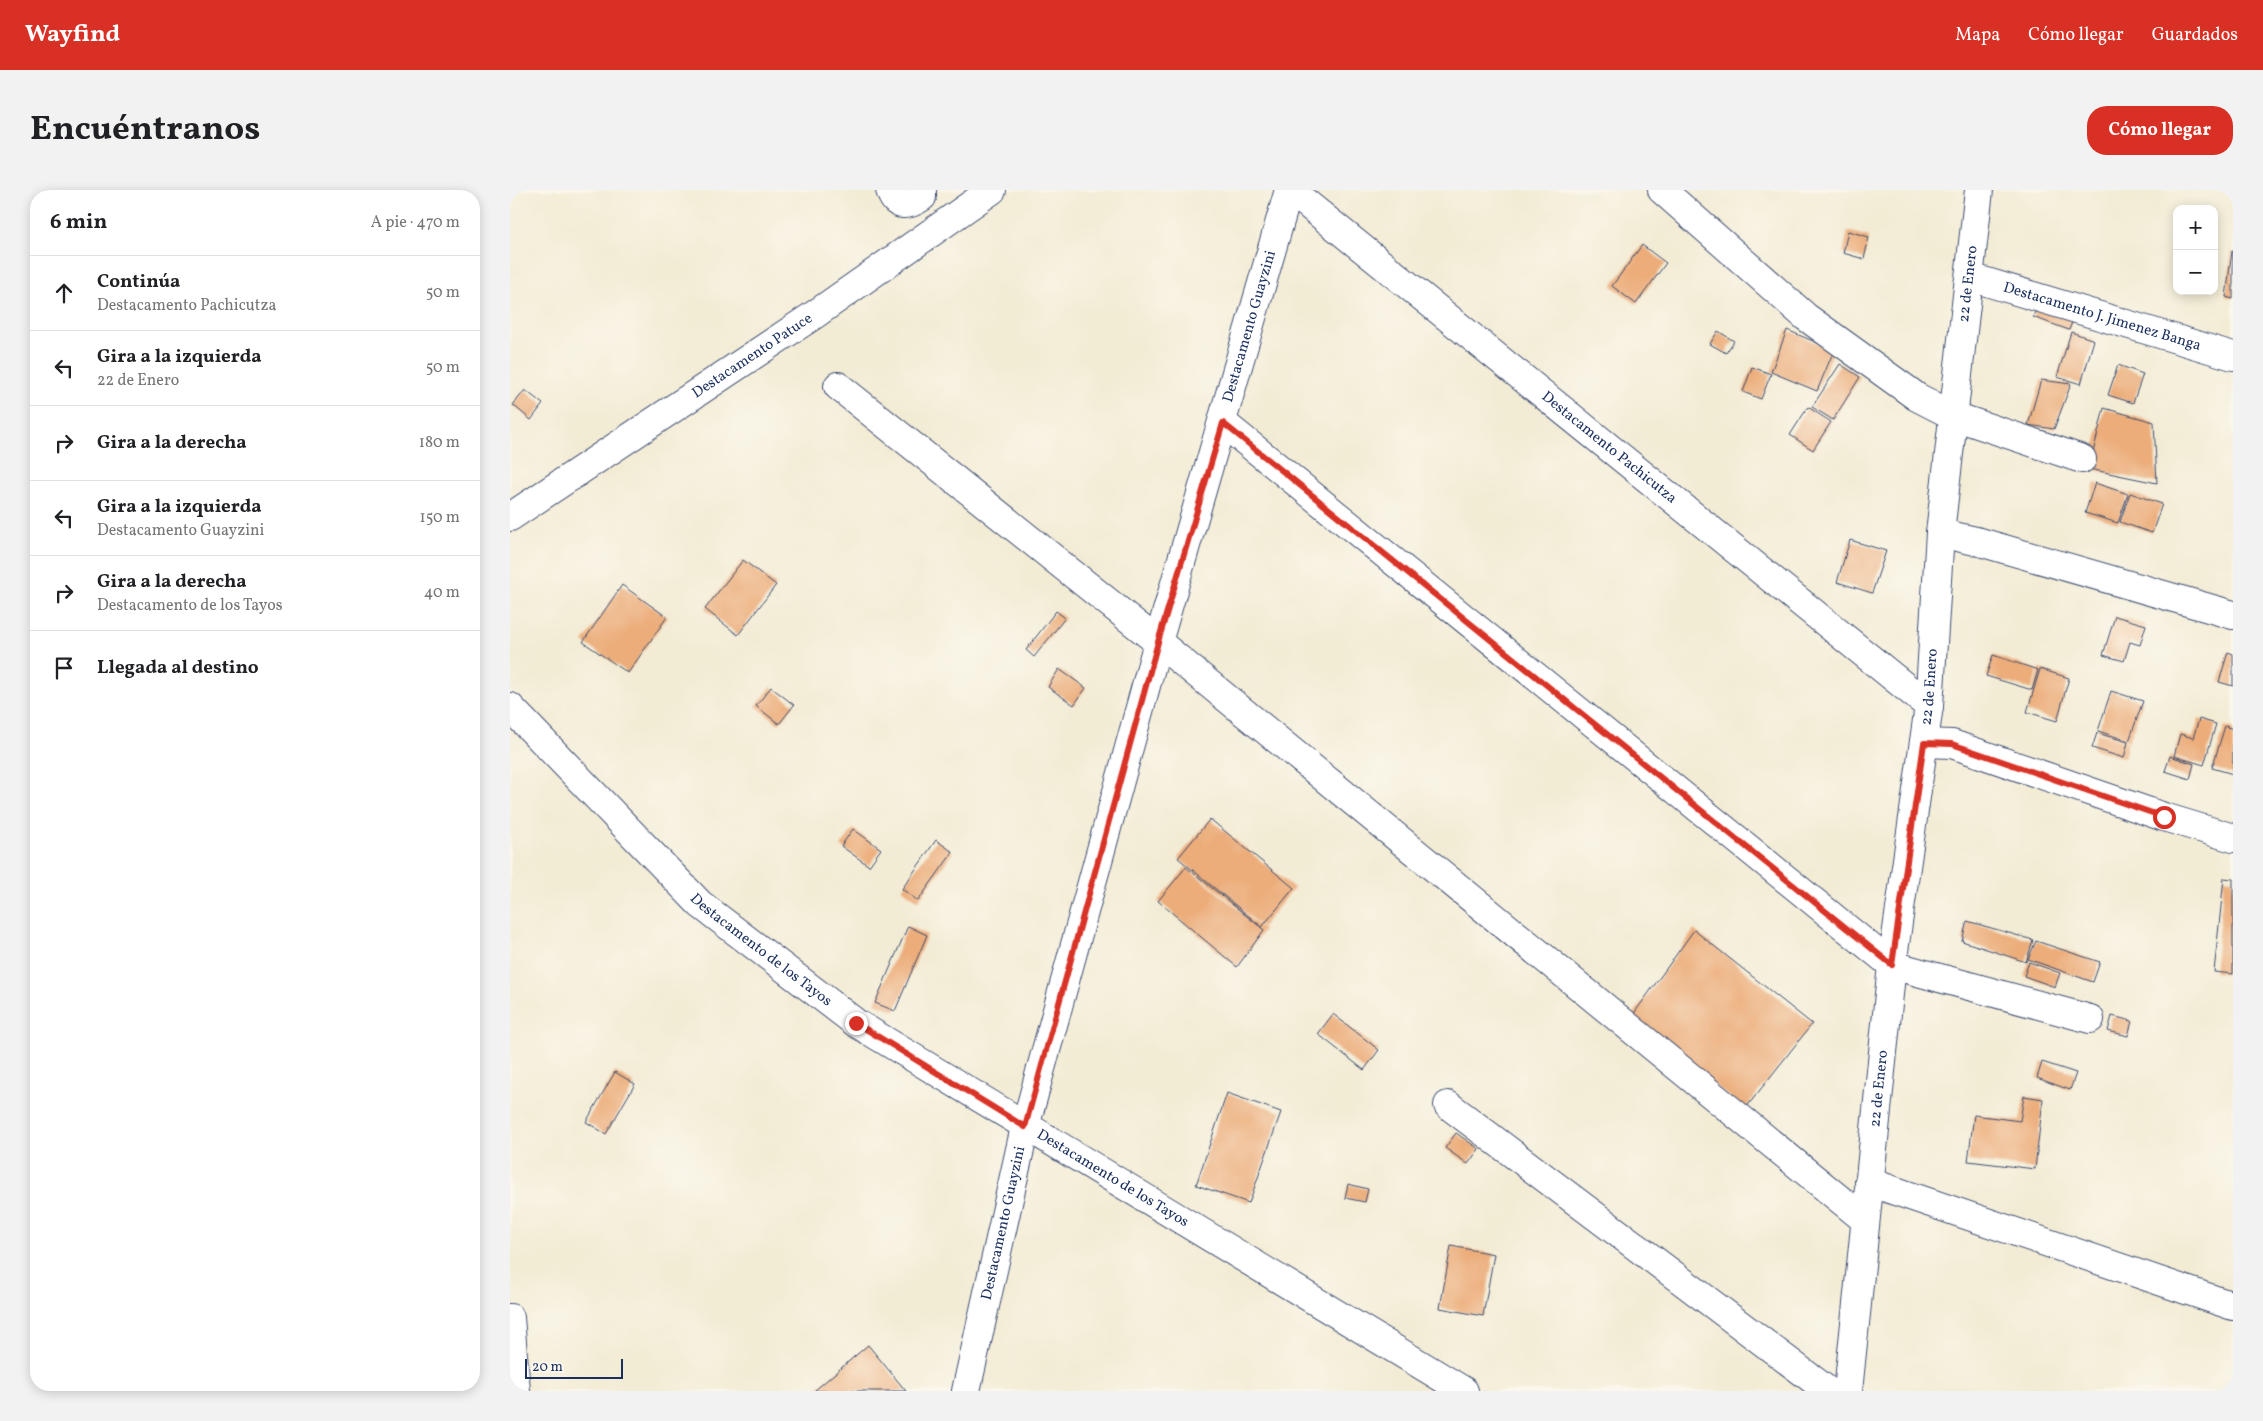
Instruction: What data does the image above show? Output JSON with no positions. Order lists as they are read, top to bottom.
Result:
{
  "streets": {
    "street": [
      "22 de Enero",
      "Destacamento J. Jimenez Banga",
      "Destacamento Guayzini",
      "Destacamento Patuce",
      "Destacamento Pachicutza",
      "Destacamento de los Tayos"
    ]
  },
  "crossings": [
    ["22 de Enero", "Destacamento J. Jimenez Banga"],
    ["22 de Enero", "Destacamento Pachicutza"],
    ["Destacamento Guayzini", "Destacamento Pachicutza"],
    ["Destacamento Guayzini", "Destacamento de los Tayos"]
  ],
  "scale_bar": "20 m",
  "page": {
    "header": "Wayfind",
    "nav": ["Mapa", "Cómo llegar", "Guardados"],
    "title": "Encuéntranos",
    "buttons": "Cómo llegar",
    "heading": ["6 min", "A pie · 470 m"],
    "map_buttons": ["+", "−"],
    "list": [
      ["Continúa", "Destacamento Pachicutza", "50 m"],
      ["Gira a la izquierda", "22 de Enero", "50 m"],
      ["Gira a la derecha", "180 m"],
      ["Gira a la izquierda", "Destacamento Guayzini", "150 m"],
      ["Gira a la derecha", "Destacamento de los Tayos", "40 m"],
      "Llegada al destino"
    ],
    "scale": "20 m"
  }
}
